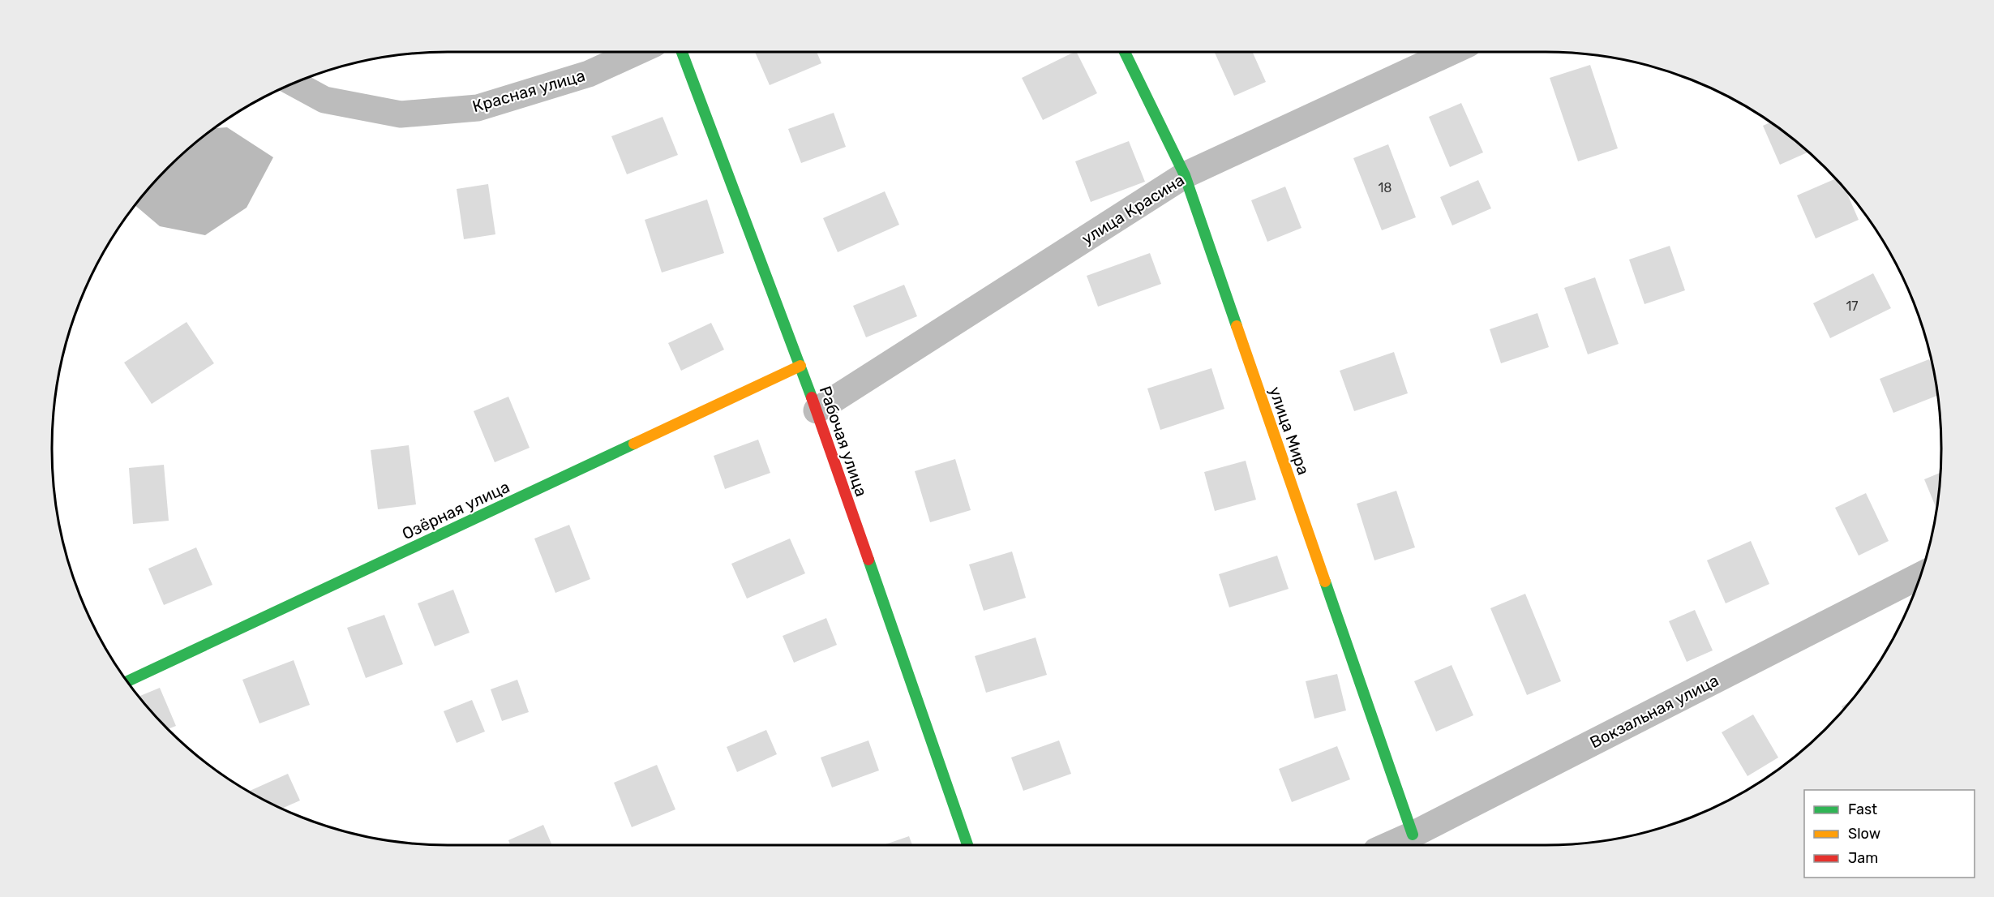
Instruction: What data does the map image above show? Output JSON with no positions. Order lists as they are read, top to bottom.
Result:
{
  "streets": {
    "street": [
      "Красная улица",
      "улица Красина",
      "улица Мира",
      "Рабочая улица",
      "Озёрная улица",
      "Вокзальная улица"
    ]
  },
  "crossings": [
    ["улица Красина", "улица Мира"],
    ["улица Красина", "Рабочая улица"],
    ["улица Мира", "Вокзальная улица"],
    ["Рабочая улица", "Озёрная улица"]
  ],
  "house_numbers": ["18", "17"],
  "legend": ["Fast", "Slow", "Jam"]
}
